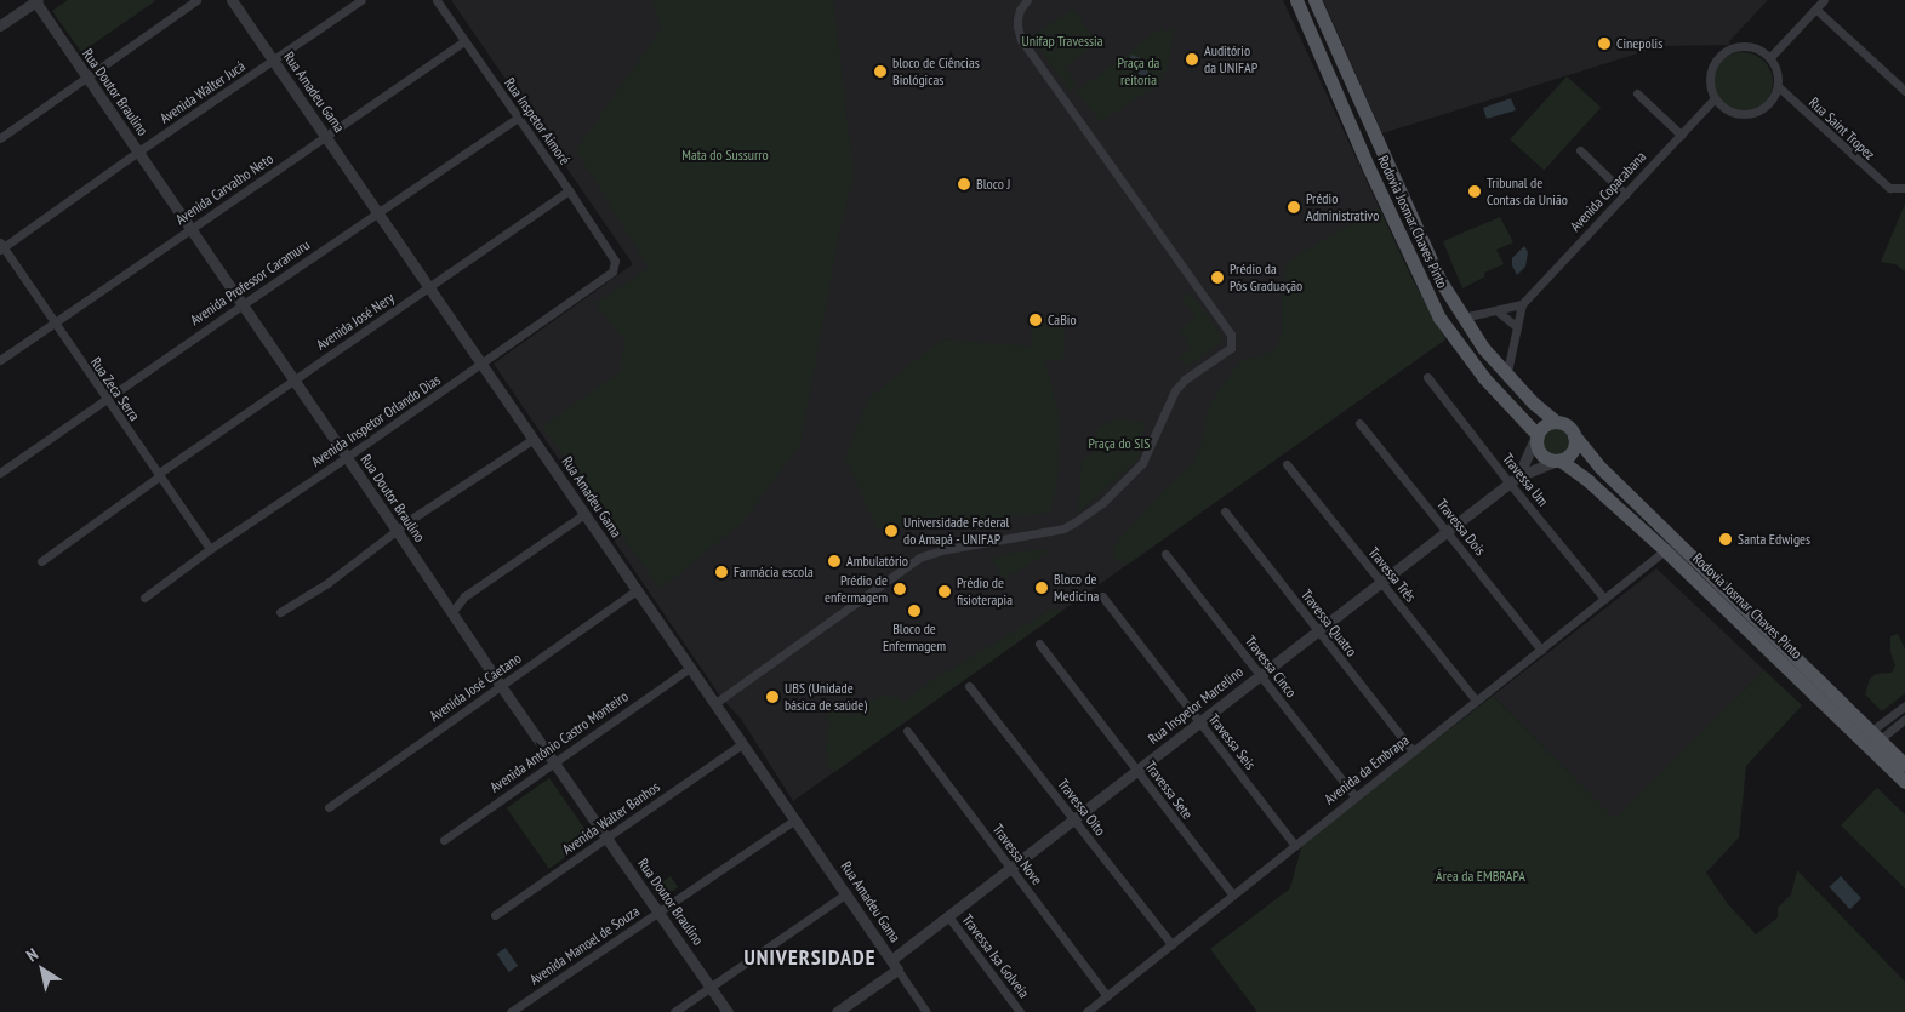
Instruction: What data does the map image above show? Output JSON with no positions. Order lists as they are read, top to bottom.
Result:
{
  "streets": {
    "main road": ["Rodovia Josmar Chaves Pinto"],
    "street": [
      "Rua Doutor Braulino",
      "Avenida Walter Jucá",
      "Rua Amadeu Gama",
      "Rua Inspetor Aimoré",
      "Rua Saint Tropez",
      "Avenida Carvalho Neto",
      "Avenida Copacabana",
      "Avenida Professor Caramuru",
      "Avenida José Nery",
      "Rua Zeca Serra",
      "Avenida Inspetor Orlando Dias",
      "Travessa Um",
      "Travessa Dois",
      "Travessa Três",
      "Travessa Quatro",
      "Travessa Cinco",
      "Avenida José Caetano",
      "Rua Inspetor Marcelino",
      "Avenida Antônio Castro Monteiro",
      "Travessa Seis",
      "Avenida da Embrapa",
      "Travessa Sete",
      "Travessa Oito",
      "Avenida Walter Banhos",
      "Travessa Nove",
      "Avenida Manoel de Souza",
      "Travessa Isa Golveia"
    ]
  },
  "crossings": [
    ["Rua Doutor Braulino", "Avenida Walter Jucá"],
    ["Rua Doutor Braulino", "Avenida Carvalho Neto"],
    ["Rua Doutor Braulino", "Avenida Professor Caramuru"],
    ["Rua Doutor Braulino", "Avenida José Nery"],
    ["Rua Doutor Braulino", "Avenida Inspetor Orlando Dias"],
    ["Rua Doutor Braulino", "Avenida José Caetano"],
    ["Rua Doutor Braulino", "Avenida Antônio Castro Monteiro"],
    ["Rua Doutor Braulino", "Avenida Walter Banhos"],
    ["Rua Doutor Braulino", "Avenida Manoel de Souza"],
    ["Avenida Walter Jucá", "Rua Amadeu Gama"],
    ["Avenida Walter Jucá", "Rua Zeca Serra"],
    ["Rua Amadeu Gama", "Avenida Carvalho Neto"],
    ["Rua Amadeu Gama", "Avenida Professor Caramuru"],
    ["Rua Amadeu Gama", "Avenida José Nery"],
    ["Rua Amadeu Gama", "Avenida Inspetor Orlando Dias"],
    ["Rua Amadeu Gama", "Avenida José Caetano"],
    ["Rua Amadeu Gama", "Rua Inspetor Marcelino"],
    ["Rua Amadeu Gama", "Avenida Antônio Castro Monteiro"],
    ["Rua Amadeu Gama", "Avenida Walter Banhos"],
    ["Rua Amadeu Gama", "Avenida Manoel de Souza"],
    ["Rua Inspetor Aimoré", "Avenida Carvalho Neto"],
    ["Rua Inspetor Aimoré", "Avenida Professor Caramuru"],
    ["Rua Inspetor Aimoré", "Avenida José Nery"],
    ["Rua Inspetor Aimoré", "Avenida Inspetor Orlando Dias"],
    ["Rua Saint Tropez", "Avenida Copacabana"],
    ["Avenida Carvalho Neto", "Rua Zeca Serra"],
    ["Rodovia Josmar Chaves Pinto", "Rua Inspetor Marcelino"],
    ["Rodovia Josmar Chaves Pinto", "Avenida da Embrapa"],
    ["Avenida Professor Caramuru", "Rua Zeca Serra"],
    ["Avenida José Nery", "Rua Zeca Serra"],
    ["Rua Zeca Serra", "Avenida Inspetor Orlando Dias"],
    ["Travessa Um", "Rua Inspetor Marcelino"],
    ["Travessa Um", "Avenida da Embrapa"],
    ["Travessa Dois", "Rua Inspetor Marcelino"],
    ["Travessa Dois", "Avenida da Embrapa"],
    ["Travessa Três", "Rua Inspetor Marcelino"],
    ["Travessa Três", "Avenida da Embrapa"],
    ["Travessa Quatro", "Rua Inspetor Marcelino"],
    ["Travessa Quatro", "Avenida da Embrapa"],
    ["Travessa Cinco", "Rua Inspetor Marcelino"],
    ["Travessa Cinco", "Avenida da Embrapa"],
    ["Rua Inspetor Marcelino", "Travessa Seis"],
    ["Rua Inspetor Marcelino", "Travessa Sete"],
    ["Rua Inspetor Marcelino", "Travessa Oito"],
    ["Rua Inspetor Marcelino", "Travessa Nove"],
    ["Rua Inspetor Marcelino", "Travessa Isa Golveia"],
    ["Travessa Seis", "Avenida da Embrapa"],
    ["Avenida da Embrapa", "Travessa Sete"],
    ["Avenida da Embrapa", "Travessa Oito"],
    ["Avenida da Embrapa", "Travessa Nove"]
  ],
  "districts": ["UNIVERSIDADE"],
  "parks": [
    "Unifap Travessia",
    "Praça da reitoria",
    "Mata do Sussurro",
    "Praça do SIS",
    "Área da EMBRAPA"
  ],
  "places": [
    "Cinepolis",
    "Auditório da UNIFAP",
    "bloco de Ciências Biológicas",
    "Bloco J",
    "Tribunal de Contas da União",
    "Prédio Administrativo",
    "Prédio da Pós Graduação",
    "CaBio",
    "Universidade Federal do Amapá - UNIFAP",
    "Santa Edwiges",
    "Ambulatório",
    "Farmácia escola",
    "Bloco de Medicina",
    "Prédio de enfermagem",
    "Prédio de fisioterapia",
    "Bloco de Enfermagem",
    "UBS (Unidade básica de saúde)"
  ],
  "north": "top left"
}
